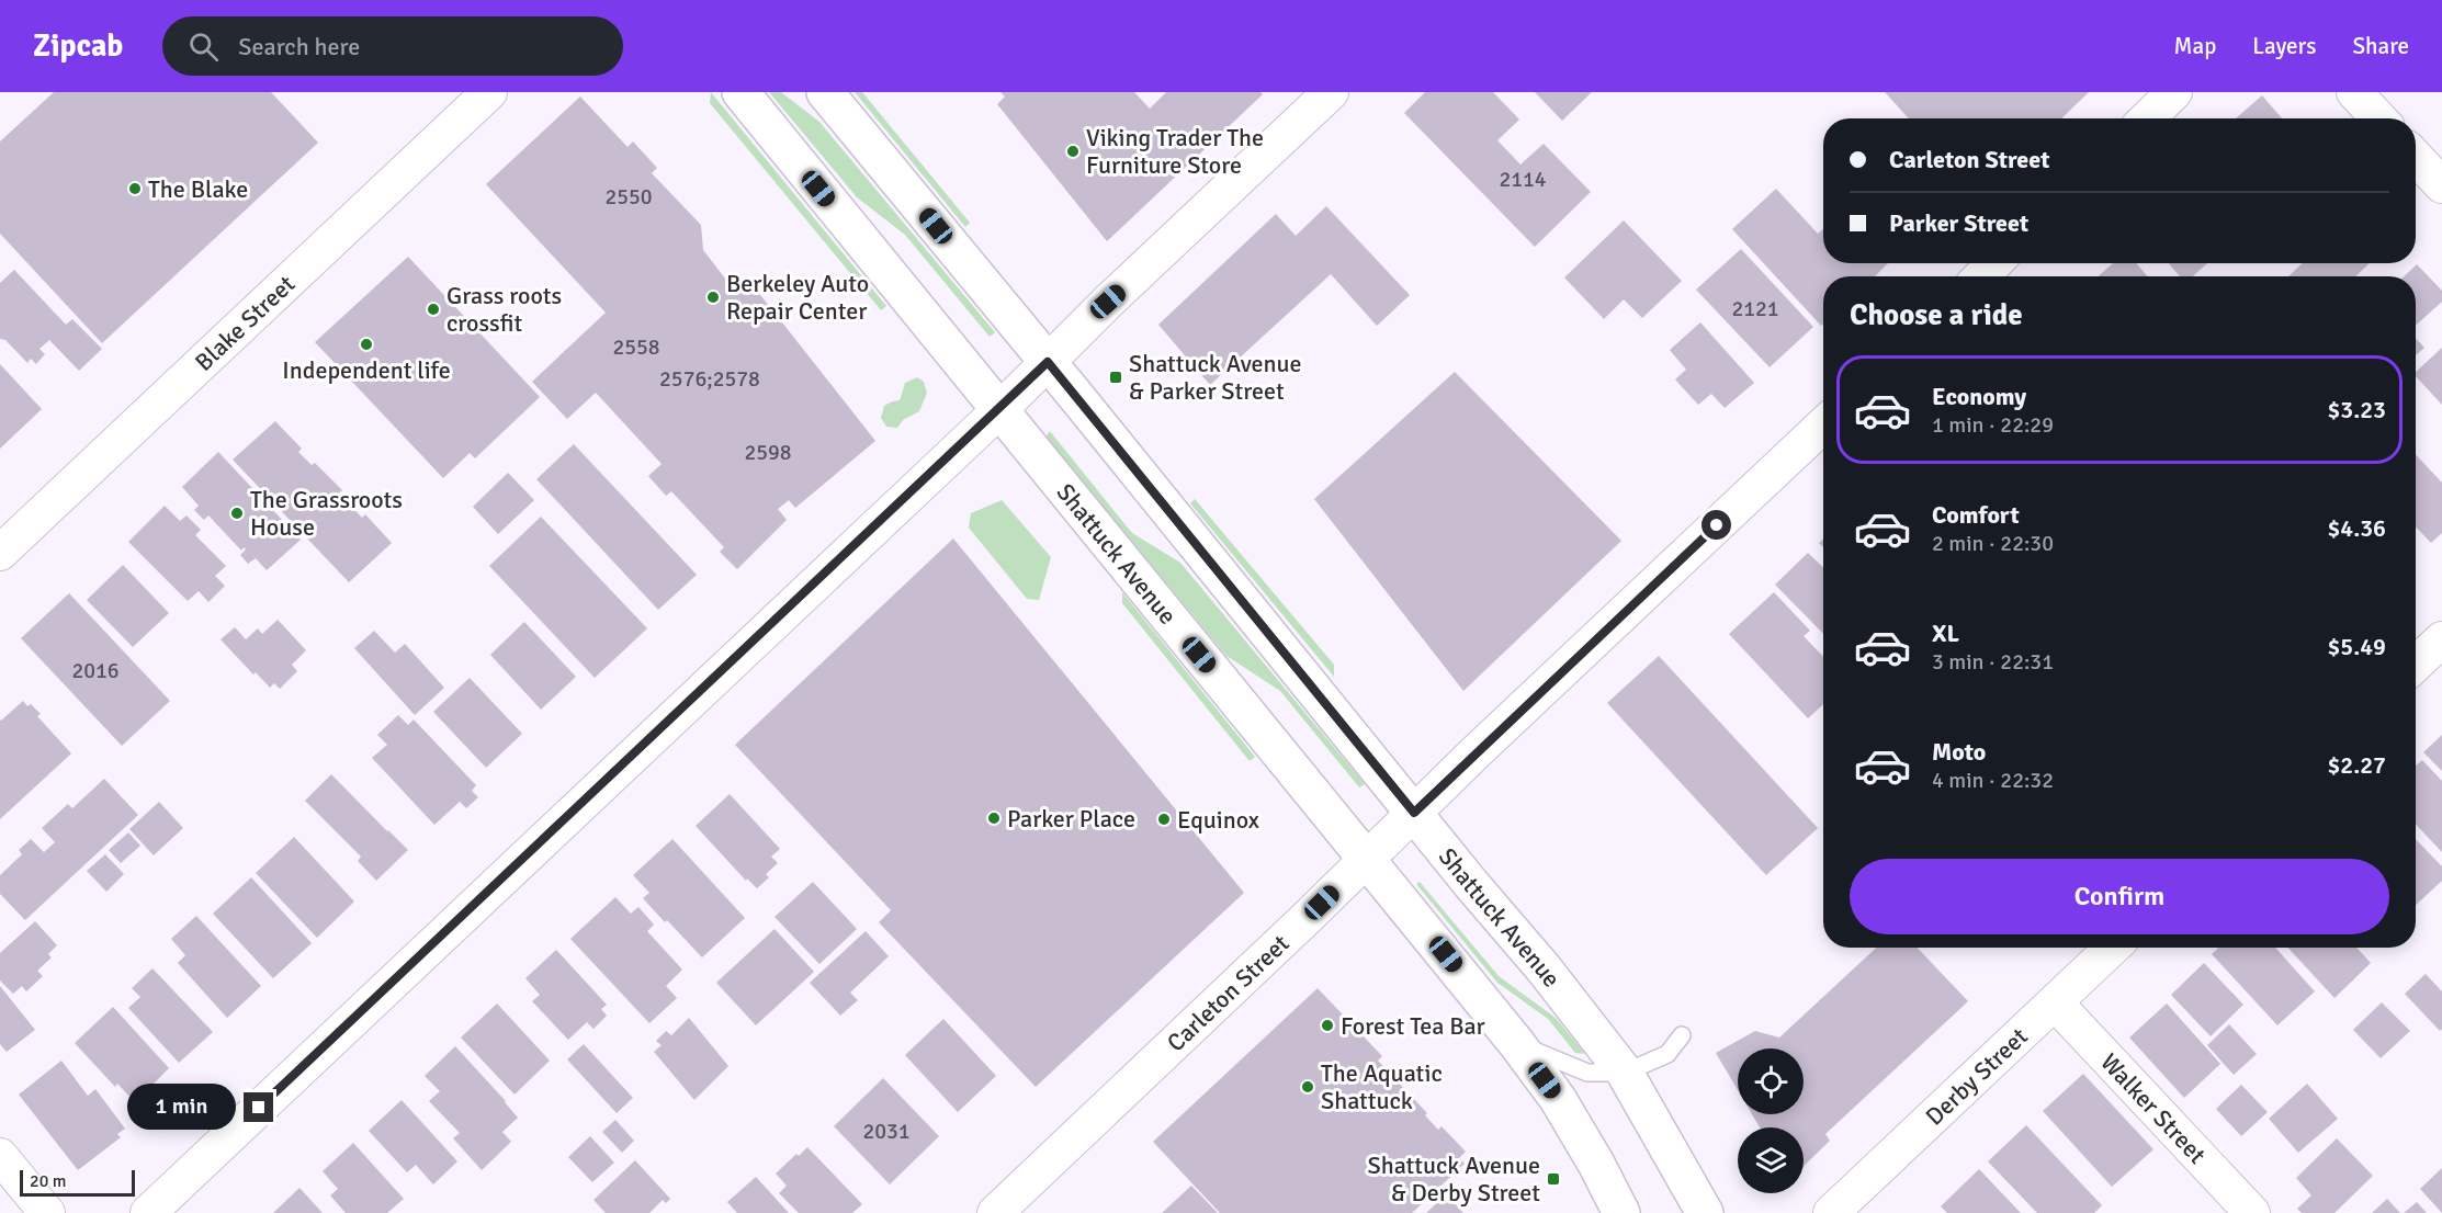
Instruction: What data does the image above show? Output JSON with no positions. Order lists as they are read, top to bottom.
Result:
{
  "streets": {
    "main road": ["Shattuck Avenue"],
    "street": [
      "Blake Street",
      "Carleton Street",
      "Derby Street",
      "Walker Street"
    ]
  },
  "crossings": [
    ["Shattuck Avenue", "Carleton Street"],
    ["Derby Street", "Walker Street"]
  ],
  "places": {
    "other": [
      "Viking Trader The Furniture Store",
      "The Blake",
      "Berkeley Auto Repair Center",
      "Grass roots crossfit",
      "Independent life",
      "The Grassroots House",
      "Parker Place",
      "Equinox",
      "Forest Tea Bar",
      "The Aquatic Shattuck"
    ],
    "transit": ["Shattuck Avenue & Parker Street", "Shattuck Avenue & Derby Street"]
  },
  "house_numbers": [
    "2114",
    "2550",
    "2121",
    "2558",
    "2576;2578",
    "2598",
    "2016",
    "2031"
  ],
  "scale_bar": "20 m",
  "page": {
    "header": "Zipcab",
    "search": "Search here",
    "nav": ["Map", "Layers", "Share"],
    "banner": ["Carleton Street", "Parker Street"],
    "heading": "Choose a ride",
    "list": [
      {
        "name": "Economy",
        "note": "1 min · 22:29",
        "value": "$3.23"
      },
      {
        "name": "Comfort",
        "note": "2 min · 22:30",
        "value": "$4.36"
      },
      {
        "name": "XL",
        "note": "3 min · 22:31",
        "value": "$5.49"
      },
      {
        "name": "Moto",
        "note": "4 min · 22:32",
        "value": "$2.27"
      }
    ],
    "buttons": "Confirm",
    "bubble": "1 min",
    "scale": "20 m"
  }
}
